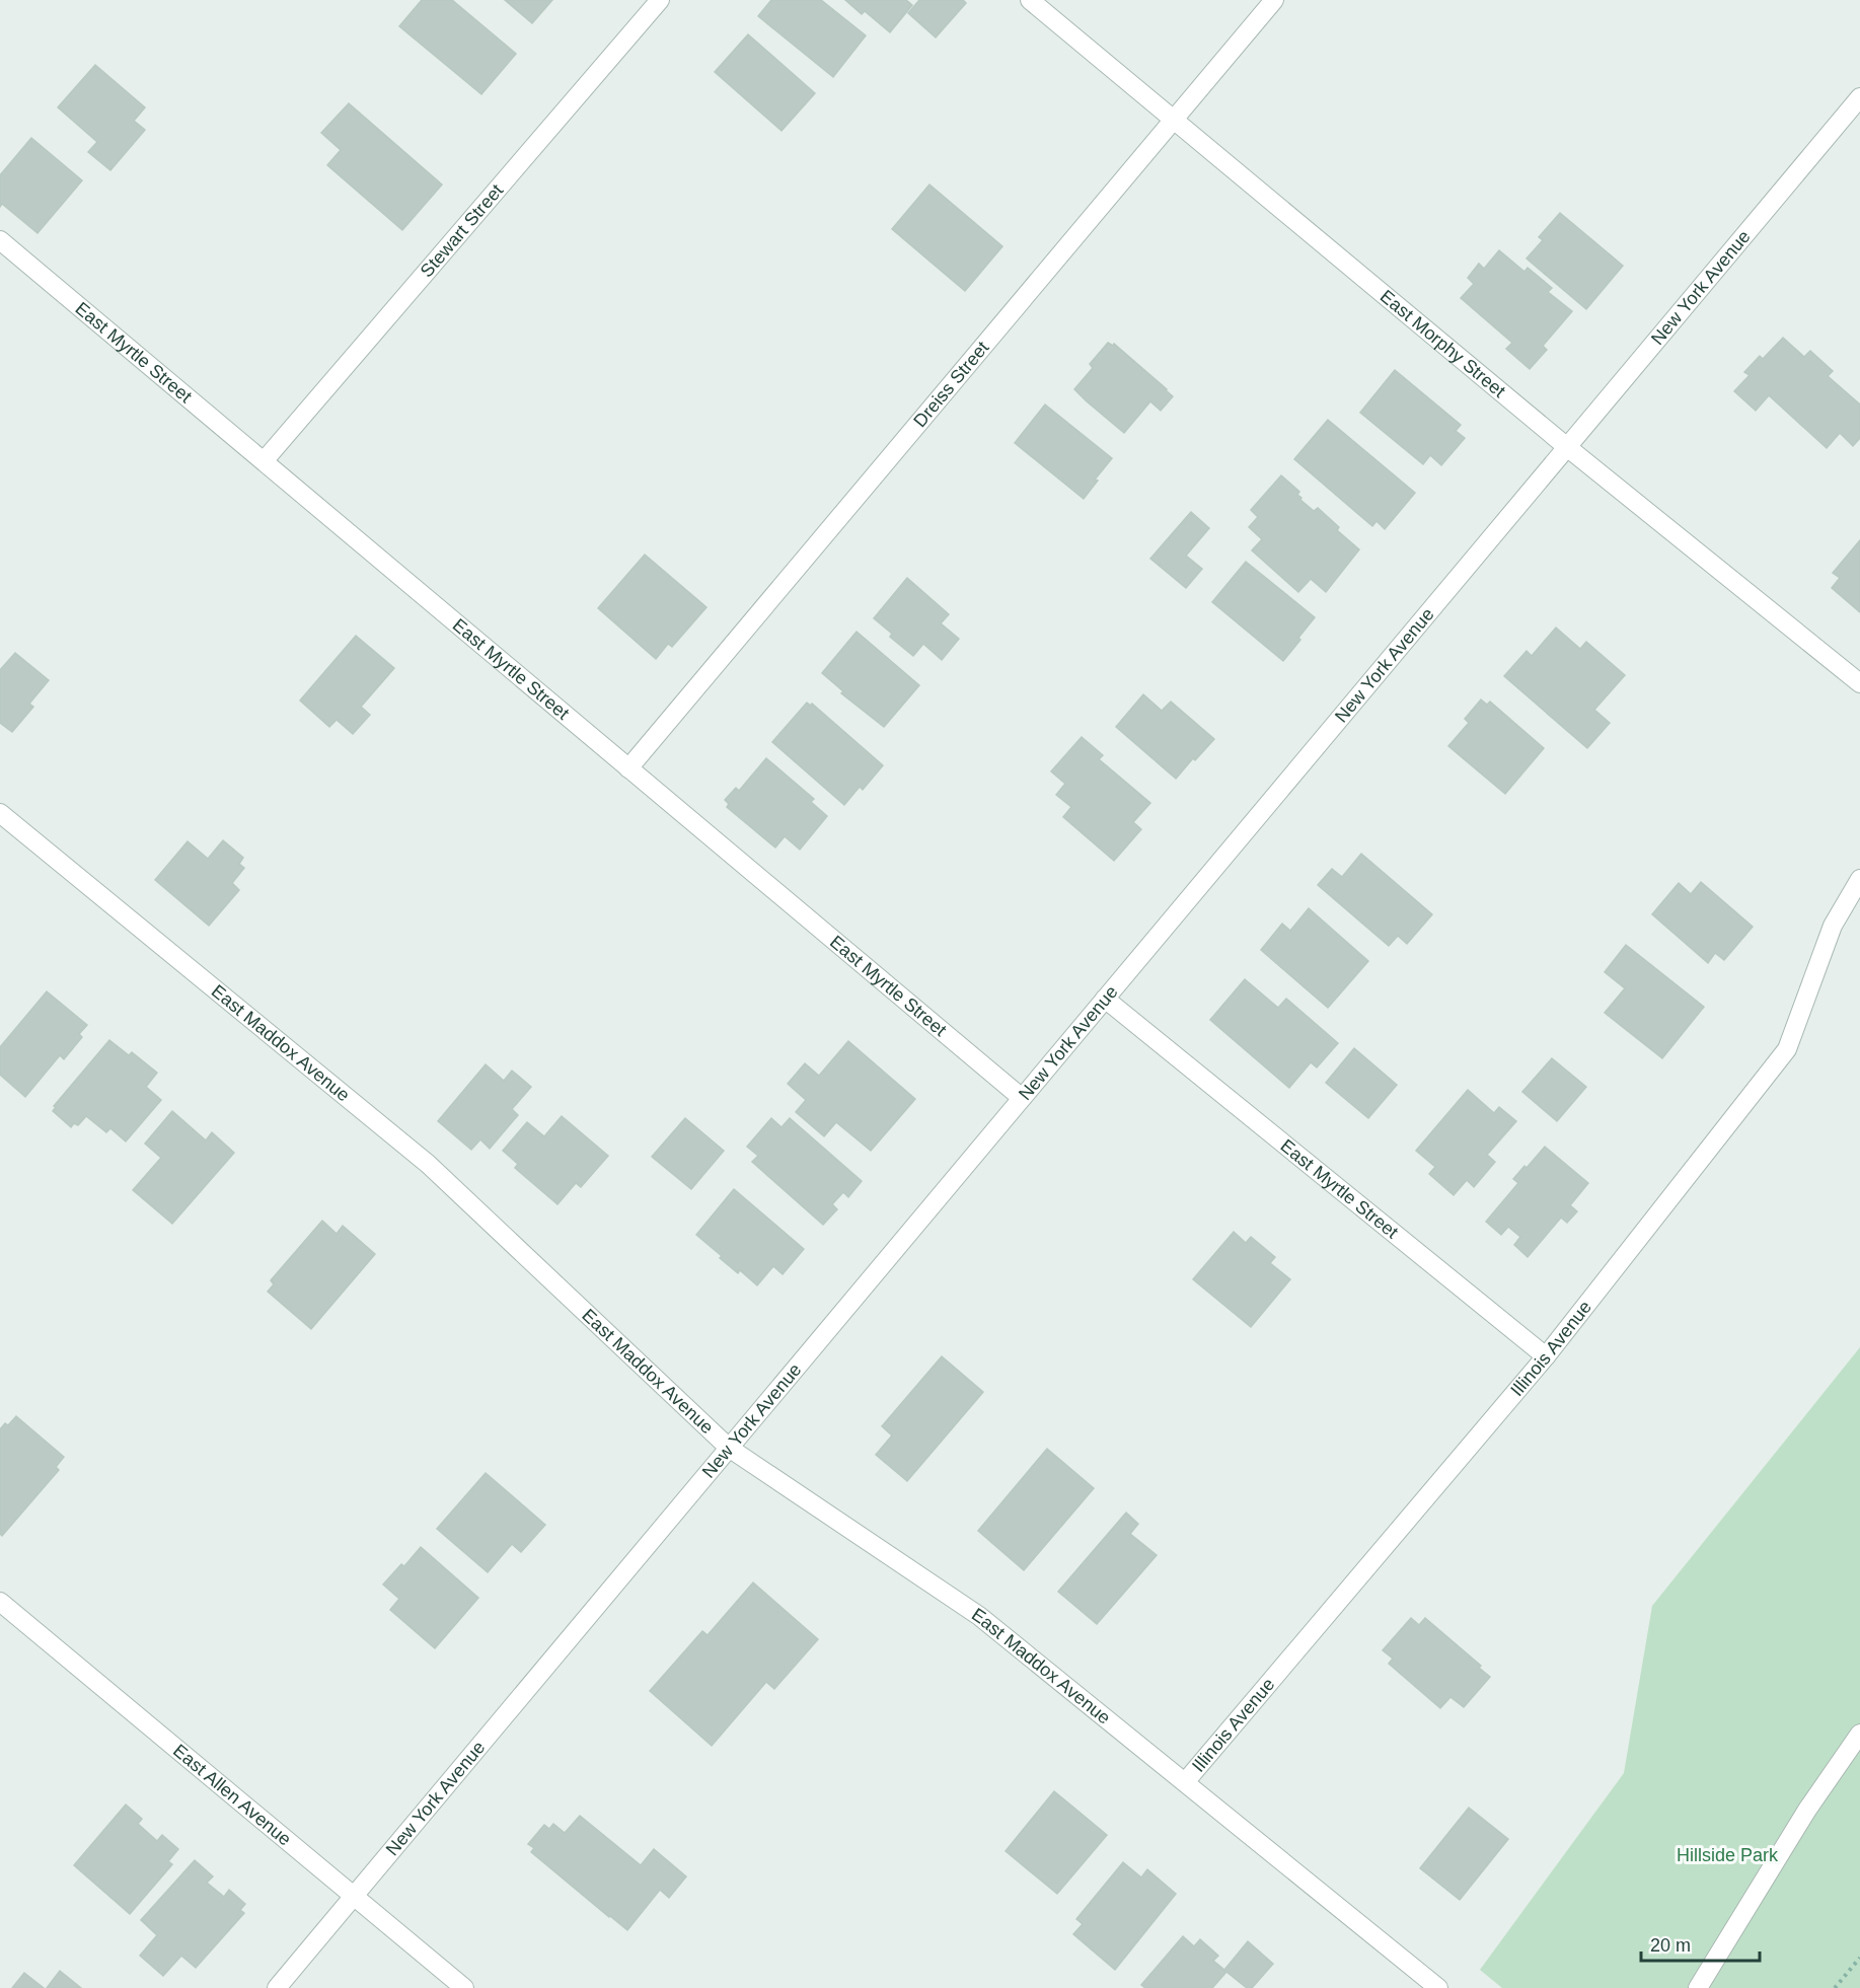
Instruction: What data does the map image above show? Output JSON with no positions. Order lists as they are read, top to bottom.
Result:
{
  "streets": {
    "street": [
      "Stewart Street",
      "New York Avenue",
      "East Morphy Street",
      "East Myrtle Street",
      "Dreiss Street",
      "East Maddox Avenue",
      "Illinois Avenue",
      "East Allen Avenue"
    ]
  },
  "crossings": [
    ["Stewart Street", "East Myrtle Street"],
    ["New York Avenue", "East Morphy Street"],
    ["New York Avenue", "East Myrtle Street"],
    ["New York Avenue", "East Maddox Avenue"],
    ["New York Avenue", "East Allen Avenue"],
    ["East Morphy Street", "Dreiss Street"],
    ["East Myrtle Street", "Dreiss Street"],
    ["East Myrtle Street", "Illinois Avenue"],
    ["East Maddox Avenue", "Illinois Avenue"]
  ],
  "parks": ["Hillside Park"],
  "scale_bar": "20 m"
}
